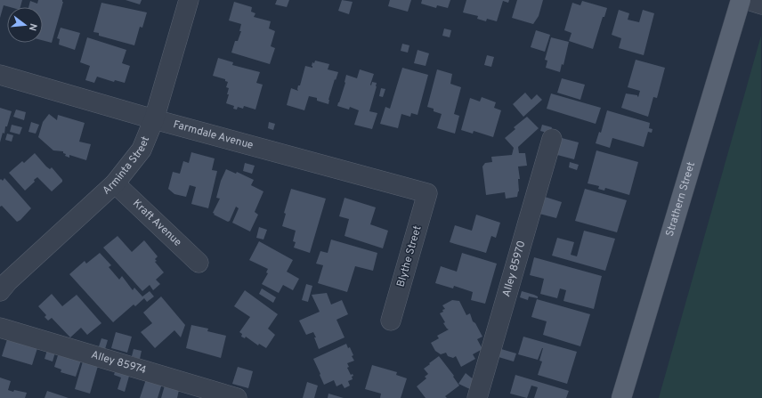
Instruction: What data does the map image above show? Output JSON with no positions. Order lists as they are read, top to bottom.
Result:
{
  "streets": {
    "main road": ["Strathern Street"],
    "street": [
      "Farmdale Avenue",
      "Arminta Street",
      "Kraft Avenue",
      "Blythe Street",
      "Alley 85970",
      "Alley 85974"
    ]
  },
  "crossings": [
    ["Farmdale Avenue", "Arminta Street"],
    ["Farmdale Avenue", "Blythe Street"],
    ["Arminta Street", "Kraft Avenue"]
  ],
  "north": "right"
}
